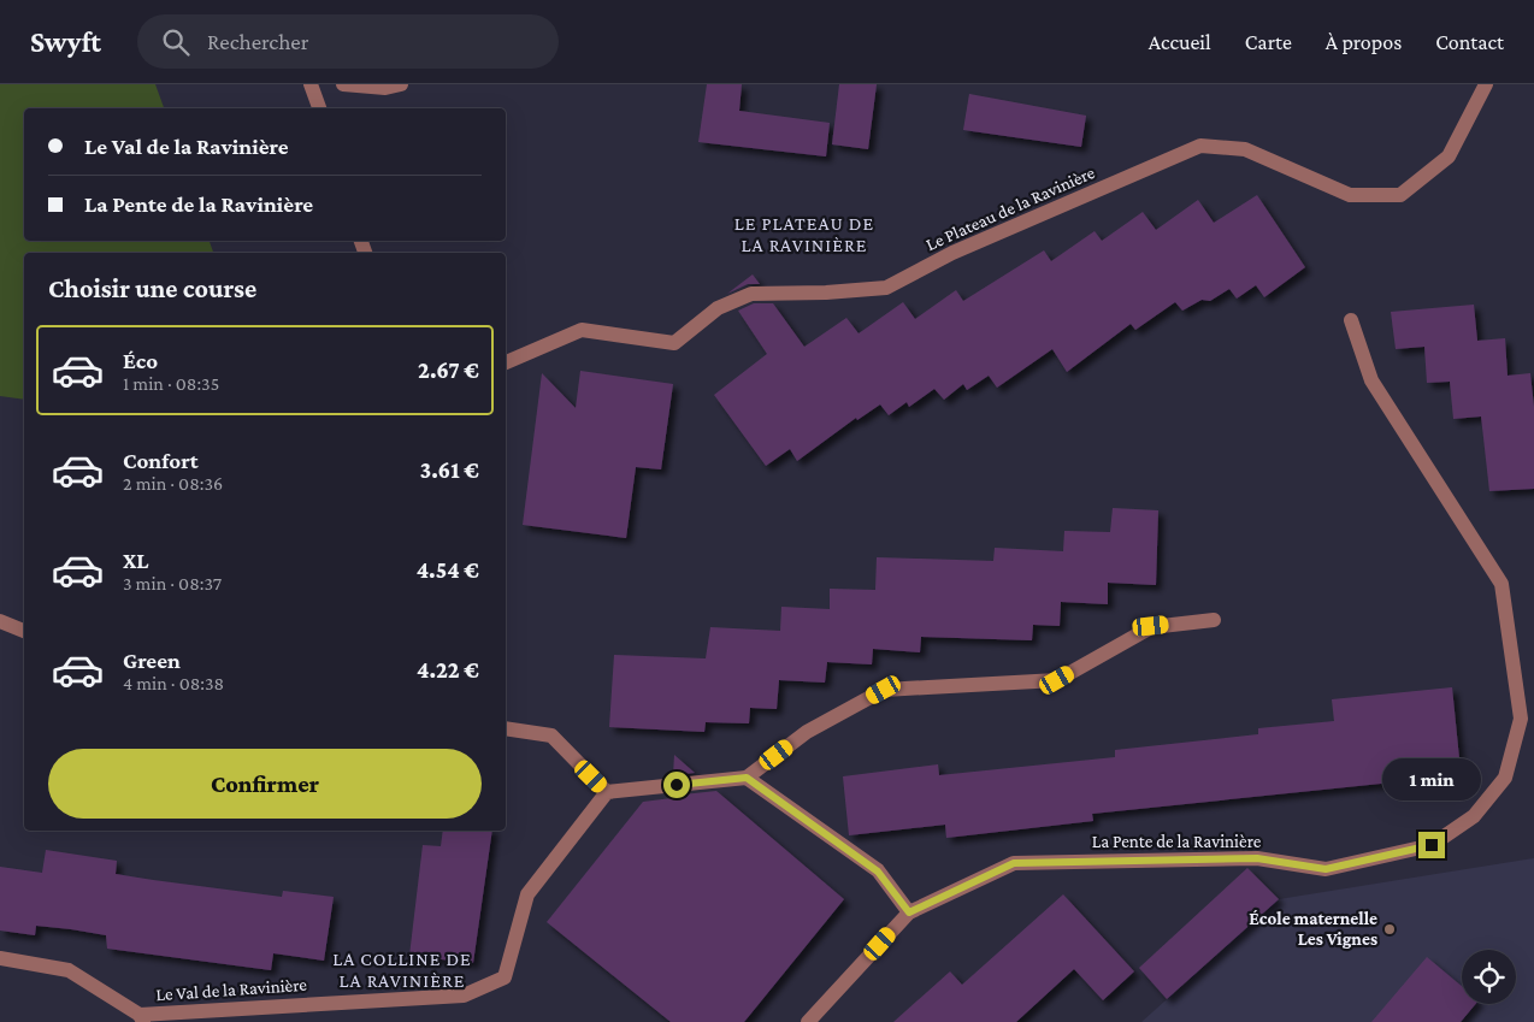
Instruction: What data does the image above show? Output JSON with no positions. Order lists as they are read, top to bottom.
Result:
{
  "streets": {
    "street": ["Le Plateau de la Ravinière", "La Pente de la Ravinière", "Le Val de la Ravinière"]
  },
  "districts": ["LE PLATEAU DE LA RAVINIÈRE", "LA COLLINE DE LA RAVINIÈRE"],
  "places": ["École maternelle Les Vignes"],
  "page": {
    "header": "Swyft",
    "search": "Rechercher",
    "nav": [
      "Accueil",
      "Carte",
      "À propos",
      "Contact"
    ],
    "banner": ["Le Val de la Ravinière", "La Pente de la Ravinière"],
    "heading": "Choisir une course",
    "list": [
      {
        "name": "Éco",
        "note": "1 min · 08:35",
        "value": "2.67 €"
      },
      {
        "name": "Confort",
        "note": "2 min · 08:36",
        "value": "3.61 €"
      },
      {
        "name": "XL",
        "note": "3 min · 08:37",
        "value": "4.54 €"
      },
      {
        "name": "Green",
        "note": "4 min · 08:38",
        "value": "4.22 €"
      }
    ],
    "buttons": "Confirmer",
    "bubble": "1 min"
  }
}
